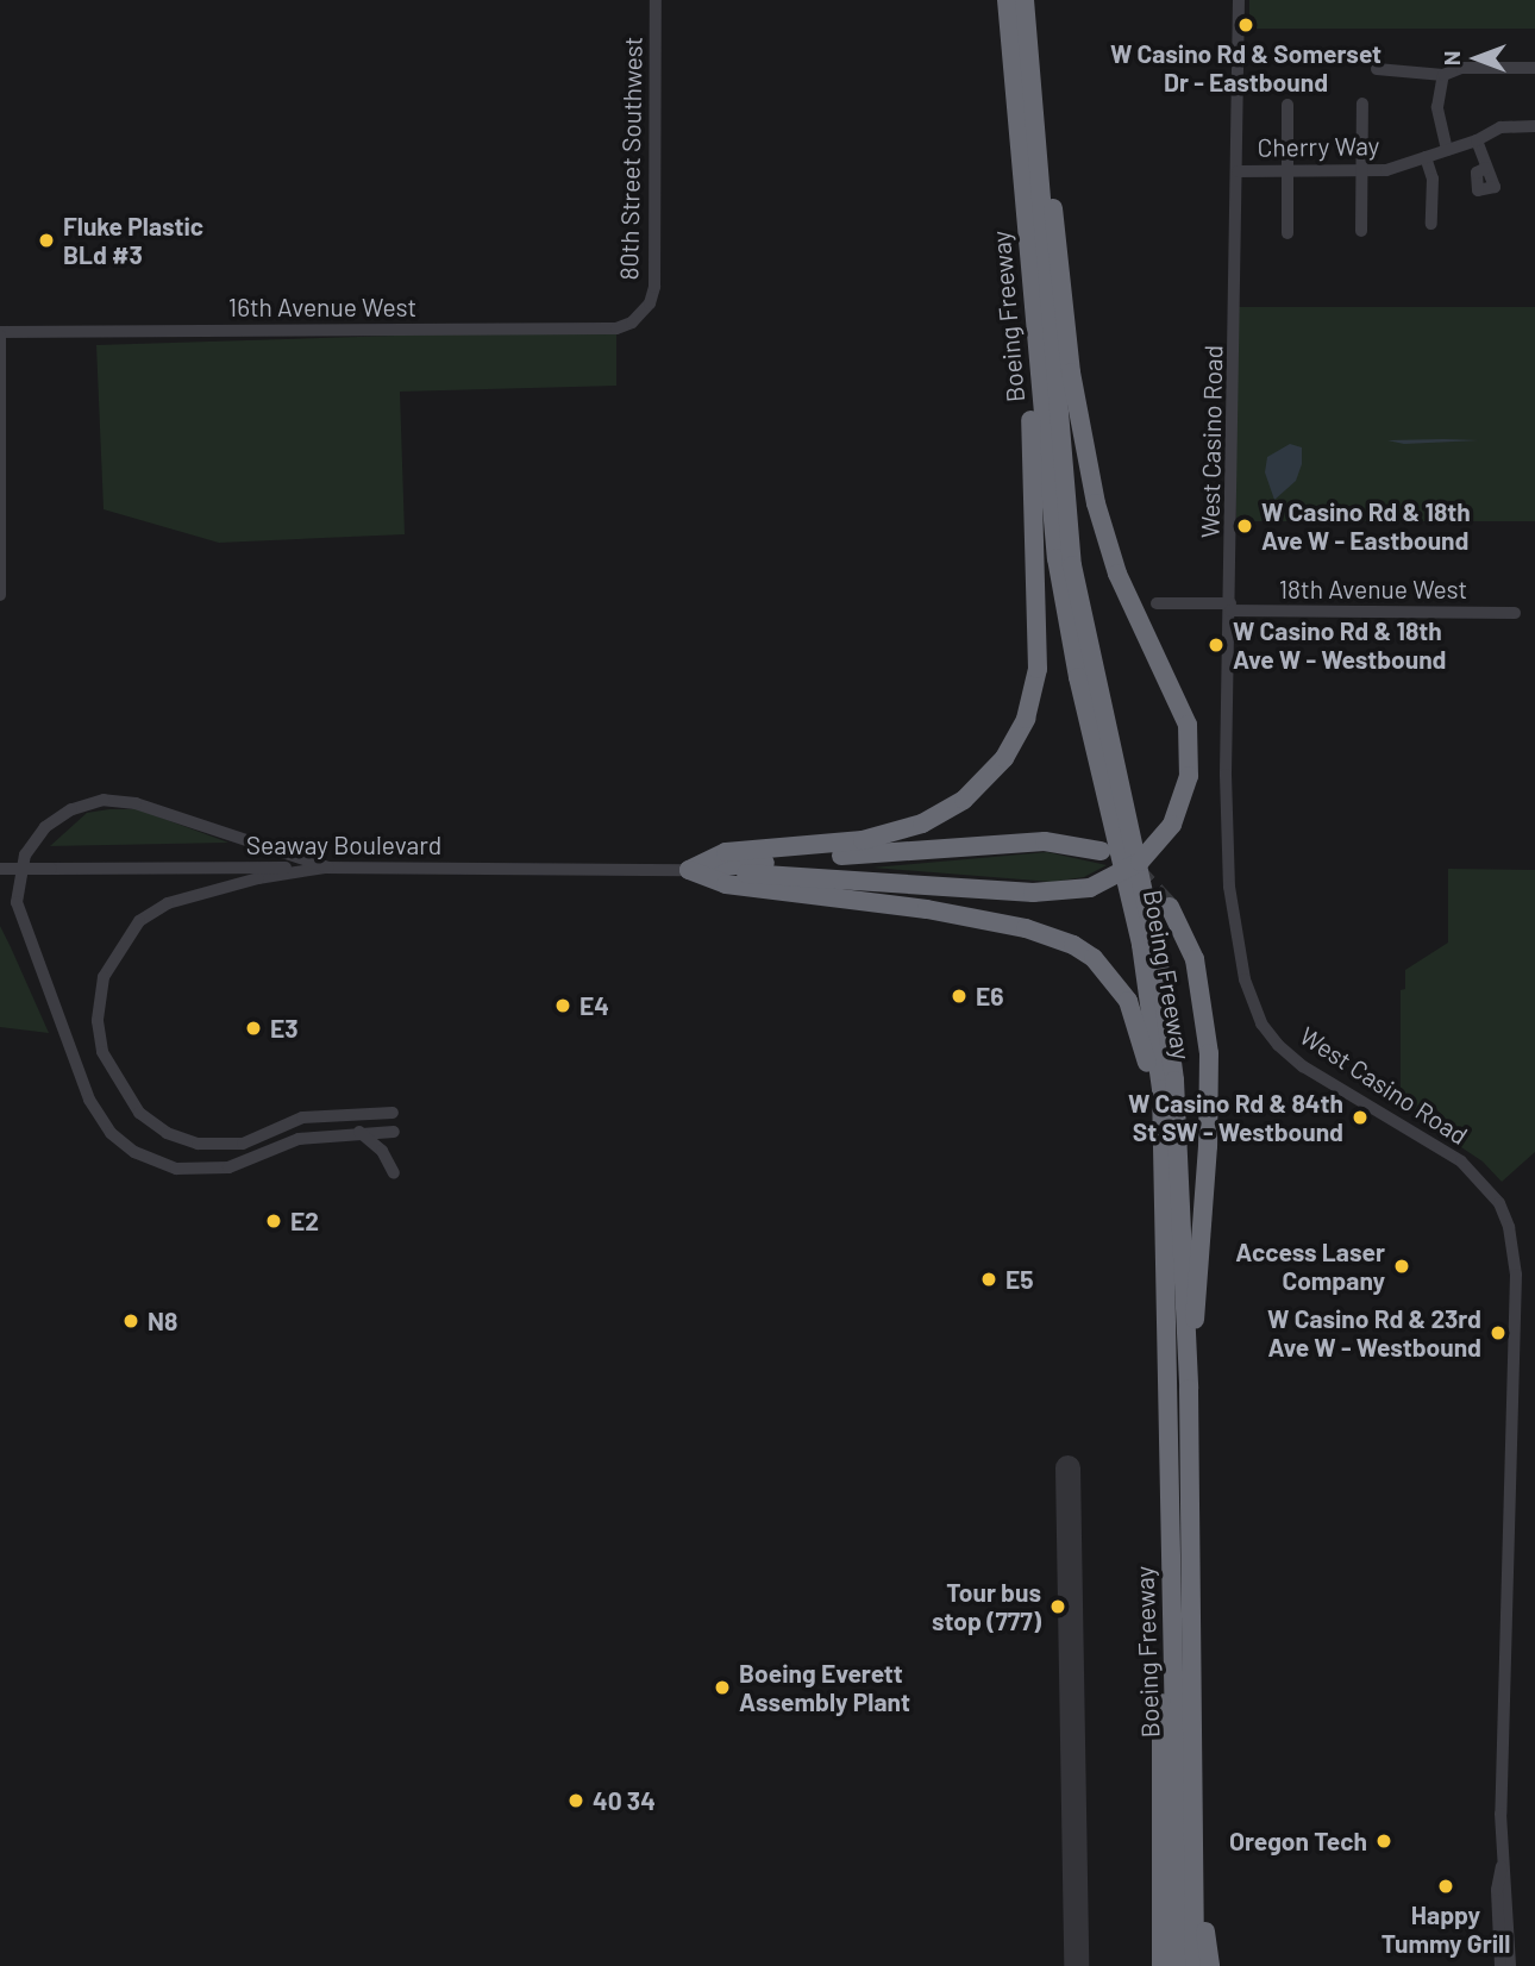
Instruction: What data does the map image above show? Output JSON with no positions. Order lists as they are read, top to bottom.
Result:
{
  "streets": {
    "highway": ["Boeing Freeway"],
    "street": [
      "Cherry Way",
      "80th Street Southwest",
      "16th Avenue West",
      "West Casino Road",
      "18th Avenue West",
      "Seaway Boulevard"
    ]
  },
  "crossings": [
    ["Cherry Way", "West Casino Road"],
    ["80th Street Southwest", "16th Avenue West"],
    ["West Casino Road", "18th Avenue West"]
  ],
  "places": [
    "W Casino Rd & Somerset Dr - Eastbound",
    "Fluke Plastic BLd #3",
    "W Casino Rd & 18th Ave W - Eastbound",
    "W Casino Rd & 18th Ave W - Westbound",
    "E6",
    "E4",
    "E3",
    "W Casino Rd & 84th St SW - Westbound",
    "E2",
    "Access Laser Company",
    "E5",
    "N8",
    "W Casino Rd & 23rd Ave W - Westbound",
    "Tour bus stop (777)",
    "Boeing Everett Assembly Plant",
    "40 34",
    "Oregon Tech",
    "Happy Tummy Grill"
  ],
  "north": "left"
}
